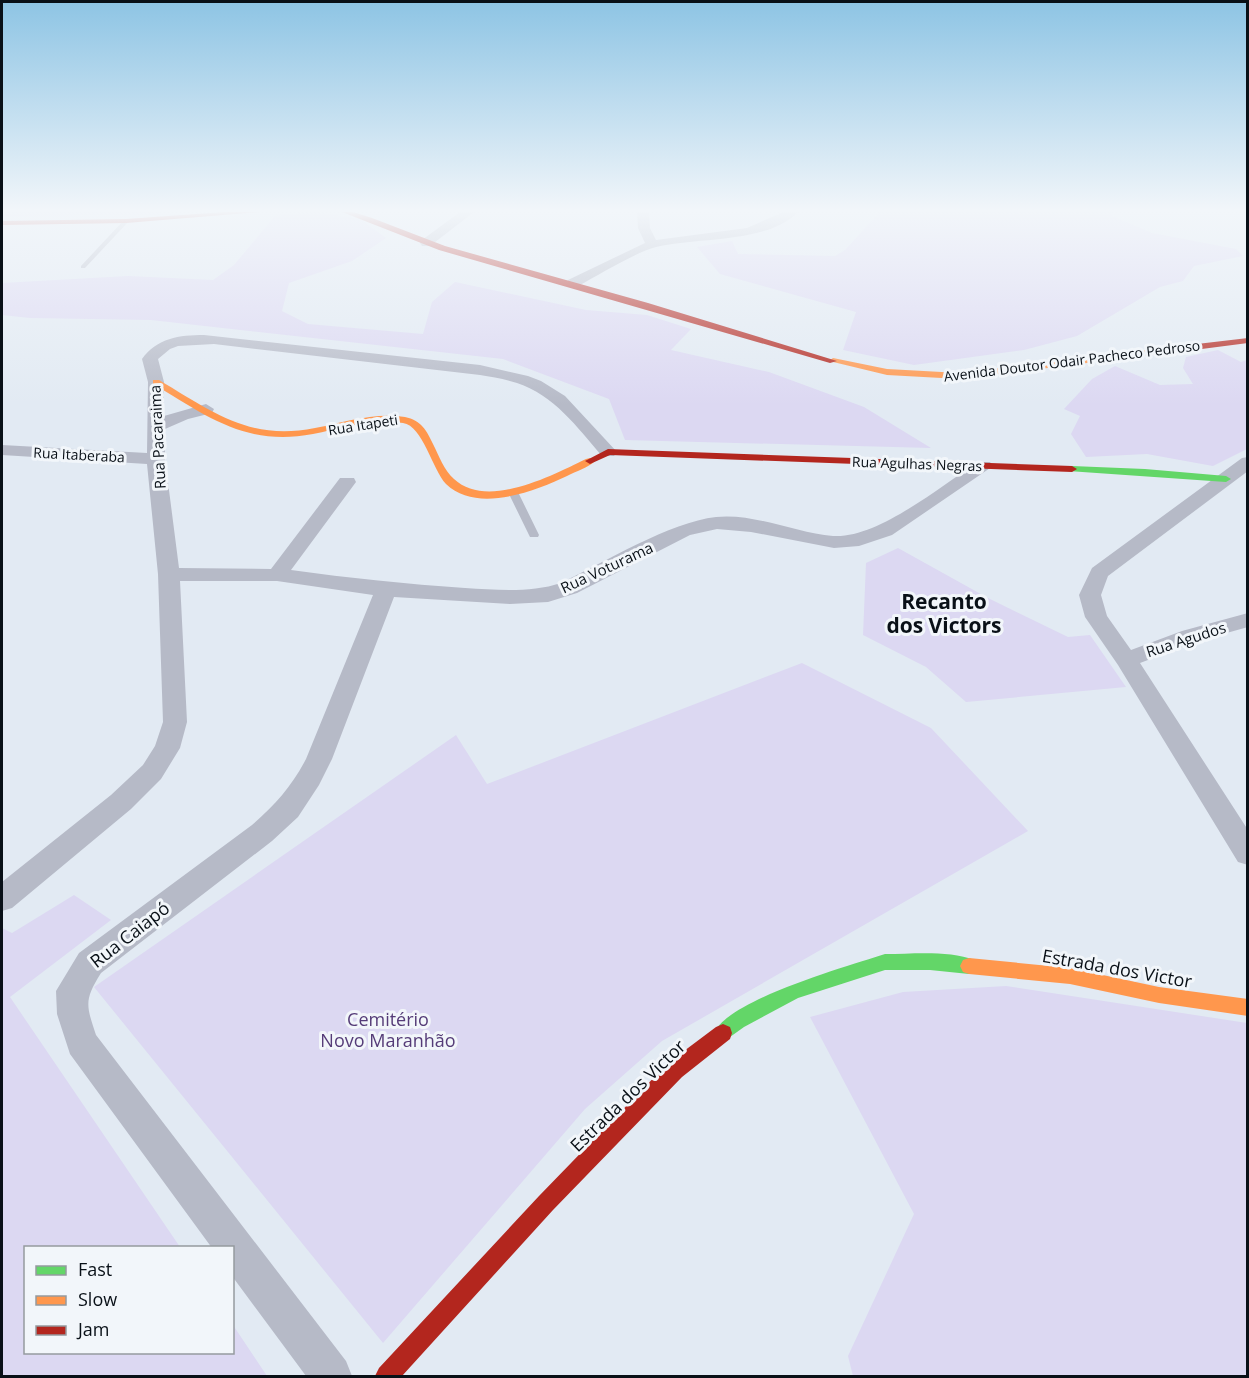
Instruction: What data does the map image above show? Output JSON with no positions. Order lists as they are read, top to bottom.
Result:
{
  "streets": {
    "street": [
      "Avenida Doutor Odair Pacheco Pedroso",
      "Rua Itapeti",
      "Rua Pacaraima",
      "Rua Itaberaba",
      "Rua Agulhas Negras",
      "Rua Voturama",
      "Rua Agudos",
      "Rua Caiapó",
      "Estrada dos Victor"
    ]
  },
  "crossings": [
    ["Rua Itapeti", "Rua Pacaraima"],
    ["Rua Itapeti", "Rua Agulhas Negras"],
    ["Rua Pacaraima", "Rua Itaberaba"],
    ["Rua Pacaraima", "Rua Agulhas Negras"],
    ["Rua Pacaraima", "Rua Voturama"],
    ["Rua Agulhas Negras", "Rua Voturama"],
    ["Rua Voturama", "Rua Caiapó"]
  ],
  "districts": ["Recanto dos Victors"],
  "parks": ["Cemitério Novo Maranhão"],
  "legend": ["Fast", "Slow", "Jam"]
}
